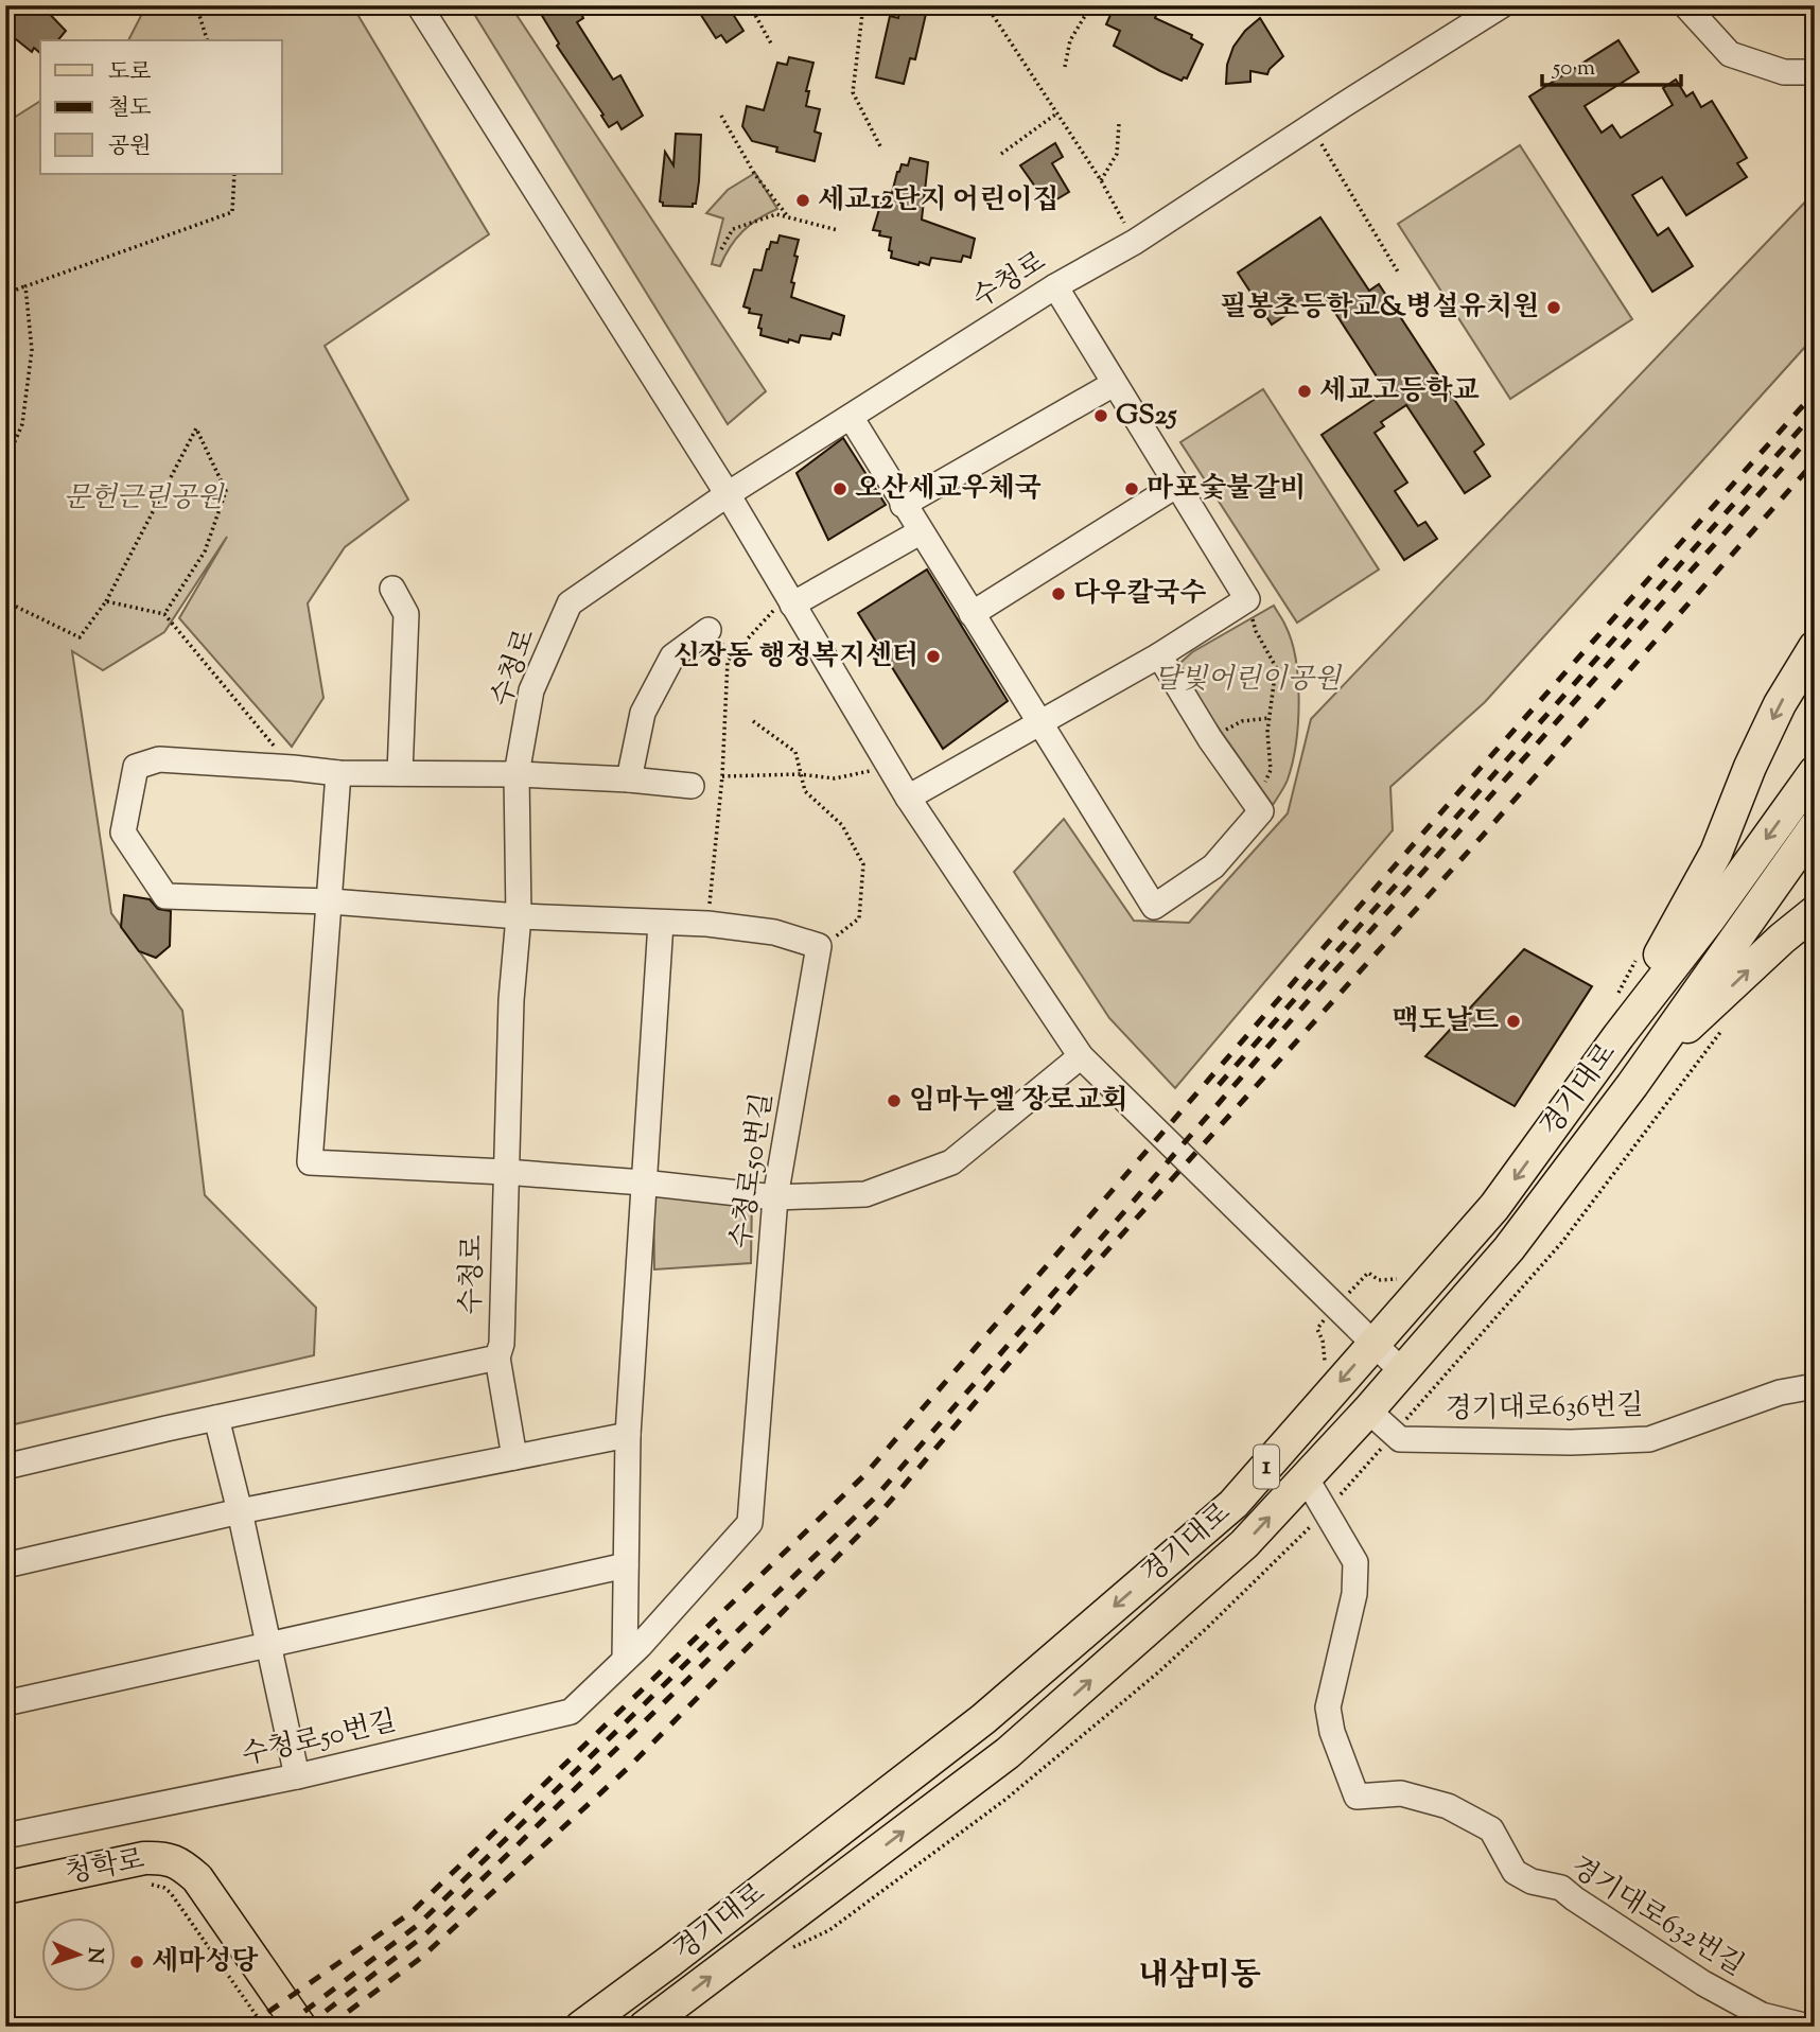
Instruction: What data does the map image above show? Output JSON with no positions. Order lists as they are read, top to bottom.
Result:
{
  "streets": {
    "main road": ["경기대로", "1", "청학로"],
    "street": [
      "수청로",
      "수청로50번길",
      "경기대로636번길",
      "경기대로632번길"
    ]
  },
  "crossings": [
    ["경기대로", "경기대로636번길"],
    ["경기대로", "경기대로632번길"]
  ],
  "districts": ["내삼미동"],
  "parks": ["문헌근린공원", "달빛어린이공원"],
  "places": [
    "세교12단지 어린이집",
    "필봉초등학교&병설유치원",
    "세교고등학교",
    "GS25",
    "오산세교우체국",
    "마포숯불갈비",
    "다우칼국수",
    "신장동 행정복지센터",
    "맥도날드",
    "임마누엘 장로교회",
    "세마성당"
  ],
  "legend": ["도로", "철도", "공원"],
  "scale_bar": "50 m",
  "north": "right"
}
